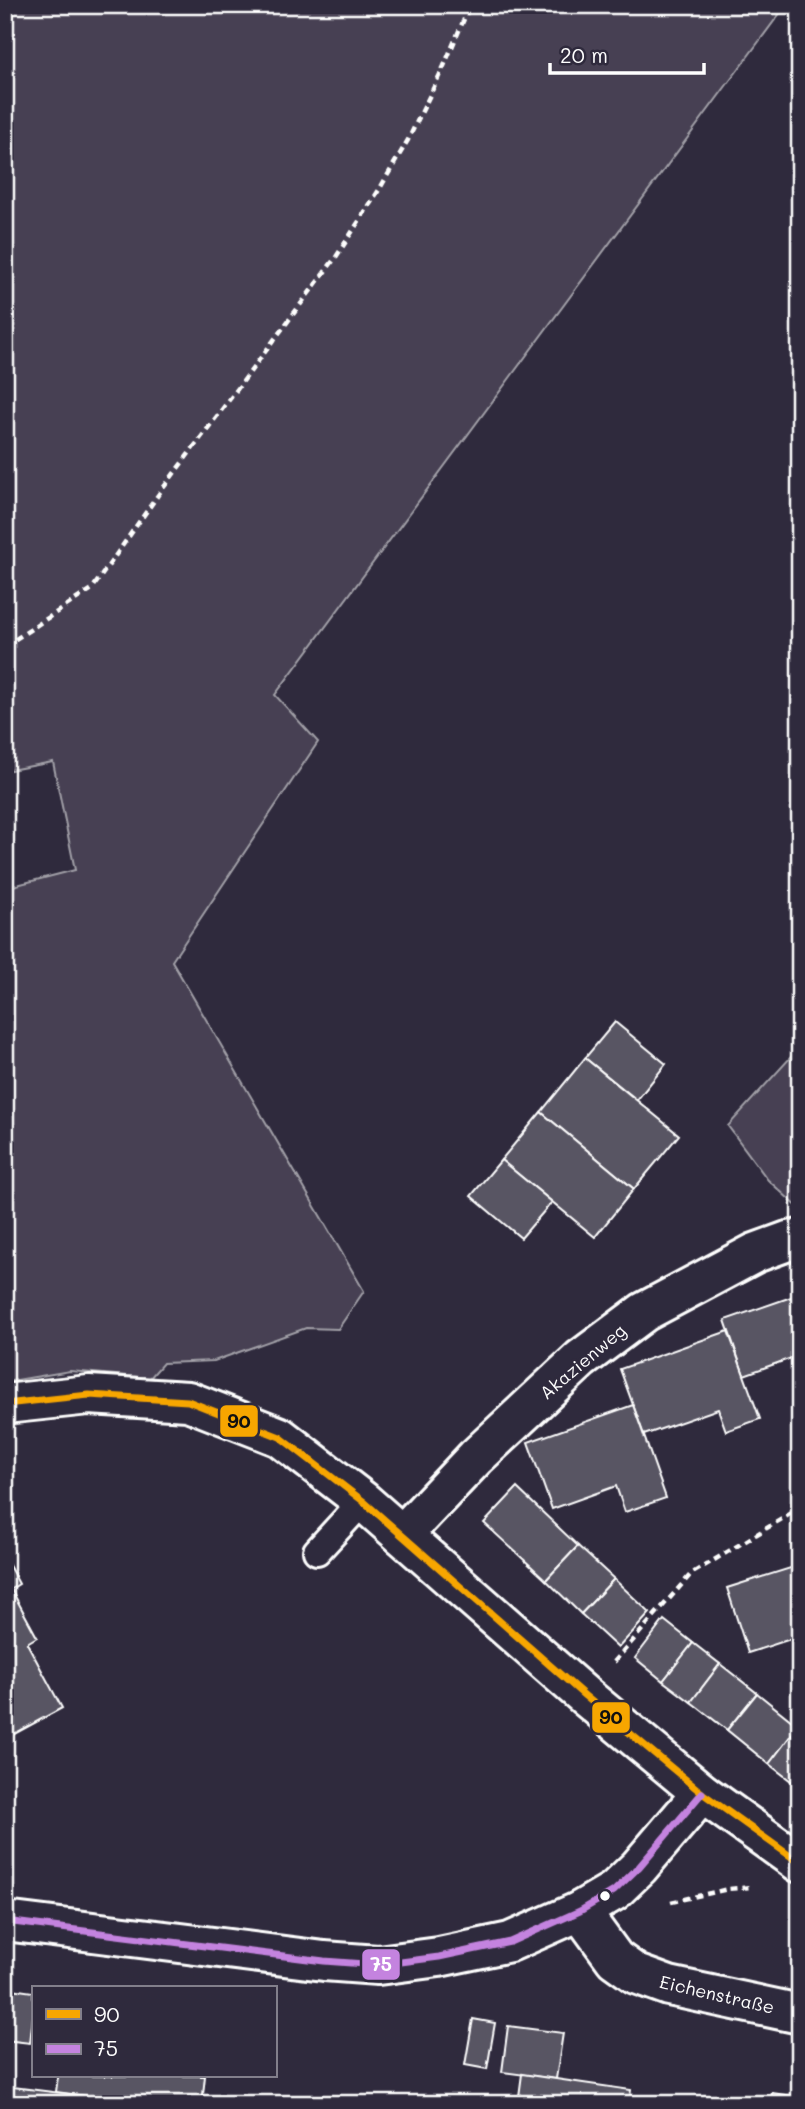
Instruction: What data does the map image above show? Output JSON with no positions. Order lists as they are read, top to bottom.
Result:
{
  "streets": {
    "street": ["Akazienweg", "Eichenstraße"]
  },
  "lines": ["transit line 90", "transit line 75"],
  "legend": ["90", "75"],
  "scale_bar": "20 m"
}
